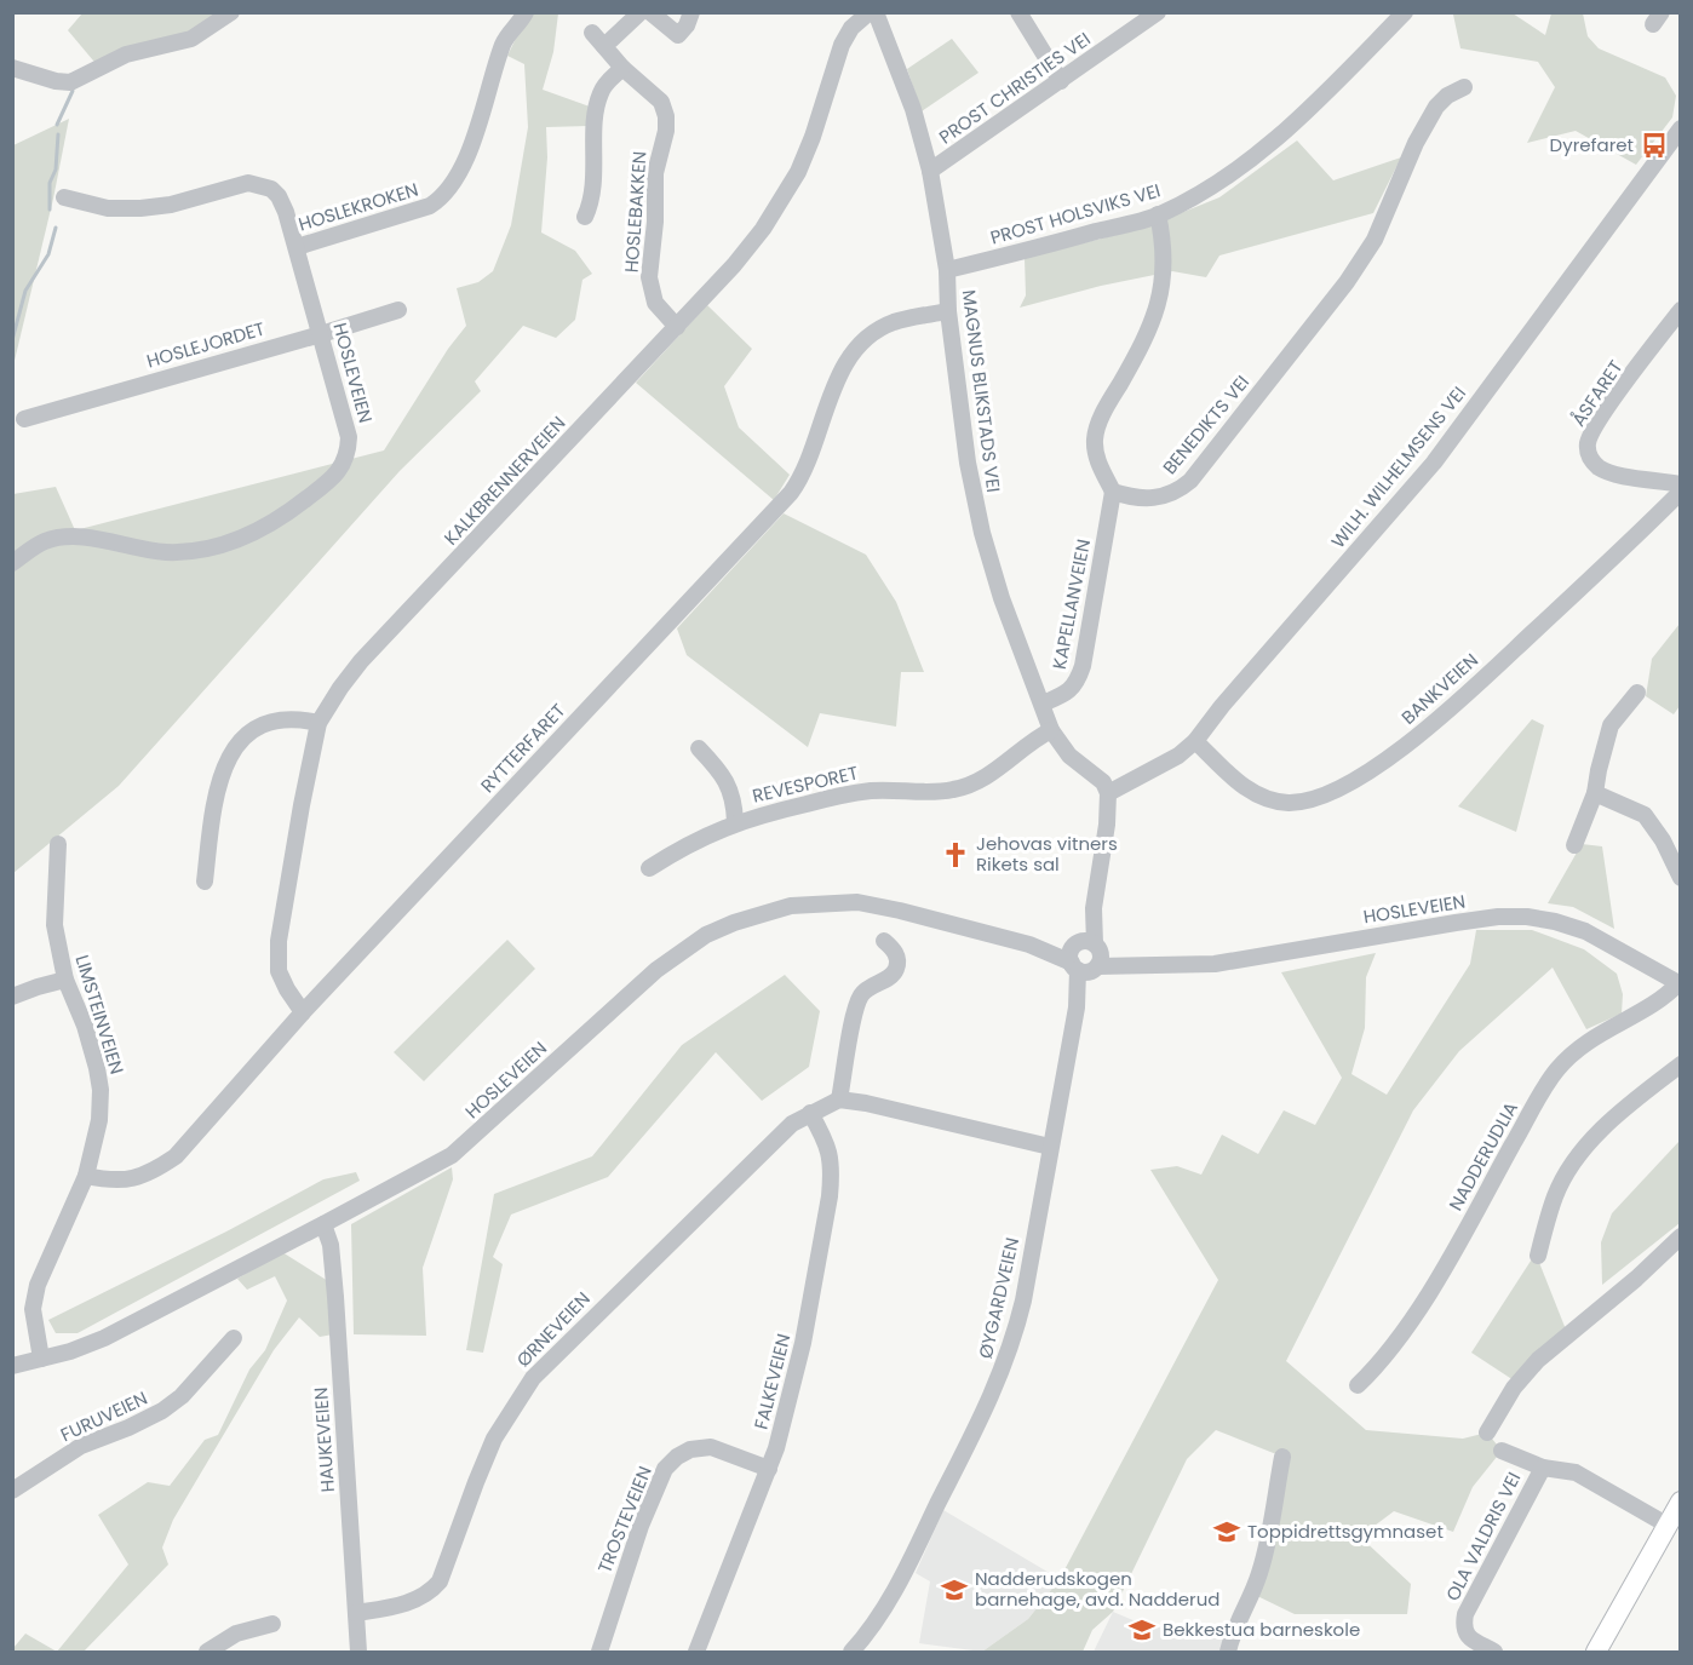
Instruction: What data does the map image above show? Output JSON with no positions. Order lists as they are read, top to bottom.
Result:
{
  "streets": {
    "street": [
      "PROST CHRISTIES VEI",
      "HOSLEKROKEN",
      "HOSLEBAKKEN",
      "PROST HOLSVIKS VEI",
      "HOSLEJORDET",
      "HOSLEVEIEN",
      "MAGNUS BLIKSTADS VEI",
      "ÅSFARET",
      "BENEDIKTS VEI",
      "WILH. WILHELMSENS VEI",
      "KALKBRENNERVEIEN",
      "KAPELLANVEIEN",
      "BANKVEIEN",
      "RYTTERFARET",
      "REVESPORET",
      "LIMSTEINVEIEN",
      "NADDERUDLIA",
      "ØYGARDVEIEN",
      "ØRNEVEIEN",
      "FALKEVEIEN",
      "FURUVEIEN",
      "HAUKEVEIEN",
      "TROSTEVEIEN",
      "OLA VALDRIS VEI"
    ]
  },
  "crossings": [
    ["PROST CHRISTIES VEI", "MAGNUS BLIKSTADS VEI"],
    ["HOSLEKROKEN", "HOSLEVEIEN"],
    ["HOSLEBAKKEN", "KALKBRENNERVEIEN"],
    ["PROST HOLSVIKS VEI", "MAGNUS BLIKSTADS VEI"],
    ["HOSLEJORDET", "HOSLEVEIEN"],
    ["HOSLEVEIEN", "LIMSTEINVEIEN"],
    ["HOSLEVEIEN", "NADDERUDLIA"],
    ["HOSLEVEIEN", "ØYGARDVEIEN"],
    ["HOSLEVEIEN", "HAUKEVEIEN"],
    ["MAGNUS BLIKSTADS VEI", "WILH. WILHELMSENS VEI"],
    ["MAGNUS BLIKSTADS VEI", "KAPELLANVEIEN"],
    ["MAGNUS BLIKSTADS VEI", "RYTTERFARET"],
    ["MAGNUS BLIKSTADS VEI", "REVESPORET"],
    ["MAGNUS BLIKSTADS VEI", "ØYGARDVEIEN"],
    ["BENEDIKTS VEI", "KAPELLANVEIEN"],
    ["WILH. WILHELMSENS VEI", "BANKVEIEN"],
    ["WILH. WILHELMSENS VEI", "ØYGARDVEIEN"],
    ["KALKBRENNERVEIEN", "RYTTERFARET"],
    ["RYTTERFARET", "LIMSTEINVEIEN"],
    ["ØRNEVEIEN", "FALKEVEIEN"],
    ["ØRNEVEIEN", "HAUKEVEIEN"],
    ["FALKEVEIEN", "TROSTEVEIEN"]
  ],
  "places": {
    "bus stop": ["Dyrefaret"],
    "church": ["Jehovas vitners Rikets sal"],
    "school or university": ["Toppidrettsgymnaset", "Nadderudskogen barnehage, avd. Nadderud", "Bekkestua barneskole"]
  }
}
